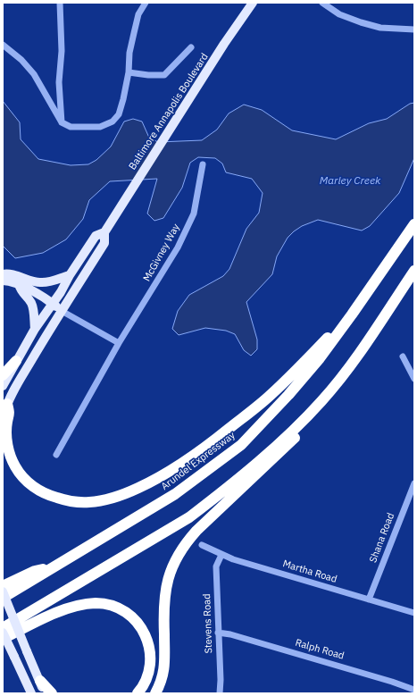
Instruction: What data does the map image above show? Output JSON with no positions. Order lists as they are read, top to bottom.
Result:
{
  "streets": {
    "highway": ["Arundel Expressway"],
    "main road": ["Baltimore Annapolis Boulevard"],
    "street": [
      "McGivney Way",
      "Shana Road",
      "Martha Road",
      "Stevens Road",
      "Ralph Road"
    ]
  },
  "crossings": [
    ["Shana Road", "Martha Road"],
    ["Martha Road", "Stevens Road"],
    ["Stevens Road", "Ralph Road"]
  ],
  "water": ["Marley Creek"]
}
